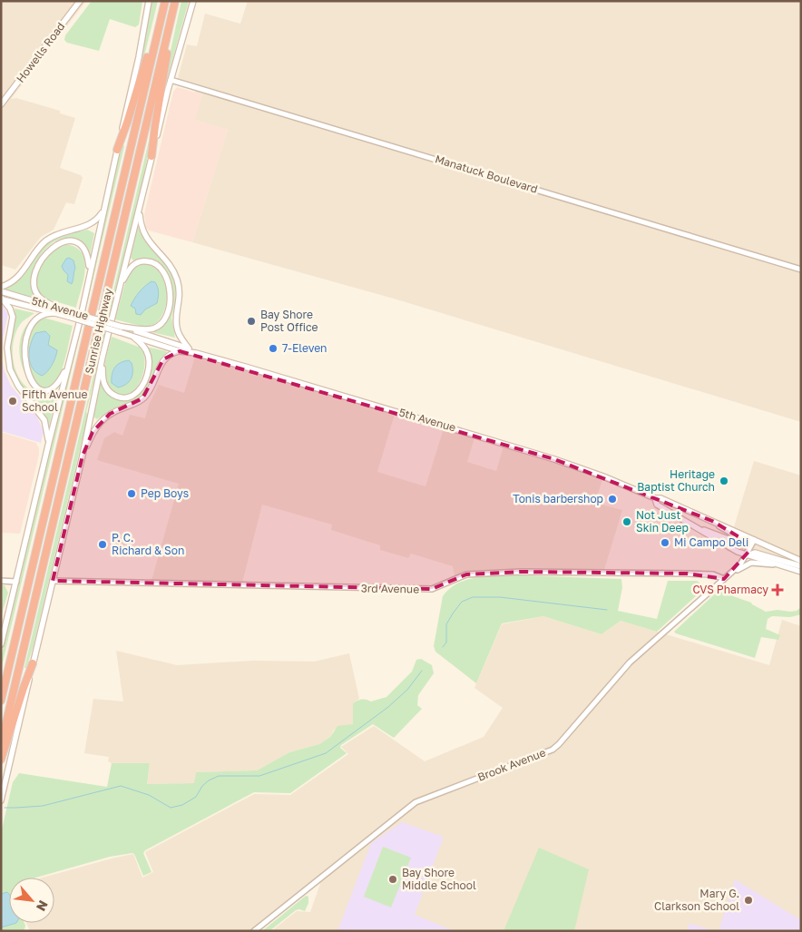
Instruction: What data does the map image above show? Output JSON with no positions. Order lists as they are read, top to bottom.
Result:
{
  "streets": {
    "highway": ["Sunrise Highway"],
    "main road": ["Howells Road", "5th Avenue"],
    "street": ["Manatuck Boulevard", "3rd Avenue", "Brook Avenue"]
  },
  "crossings": [
    ["Manatuck Boulevard", "Sunrise Highway"],
    ["5th Avenue", "Brook Avenue"],
    ["Sunrise Highway", "3rd Avenue"],
    ["3rd Avenue", "Brook Avenue"]
  ],
  "places": {
    "other": [
      "Bay Shore Post Office",
      "7-Eleven",
      "Fifth Avenue School",
      "Heritage Baptist Church",
      "Pep Boys",
      "Tonis barbershop",
      "Not Just Skin Deep",
      "Mi Campo Deli",
      "P. C. Richard & Son",
      "Bay Shore Middle School",
      "Mary G. Clarkson School"
    ],
    "health": ["CVS Pharmacy"]
  },
  "north": "bottom right"
}
